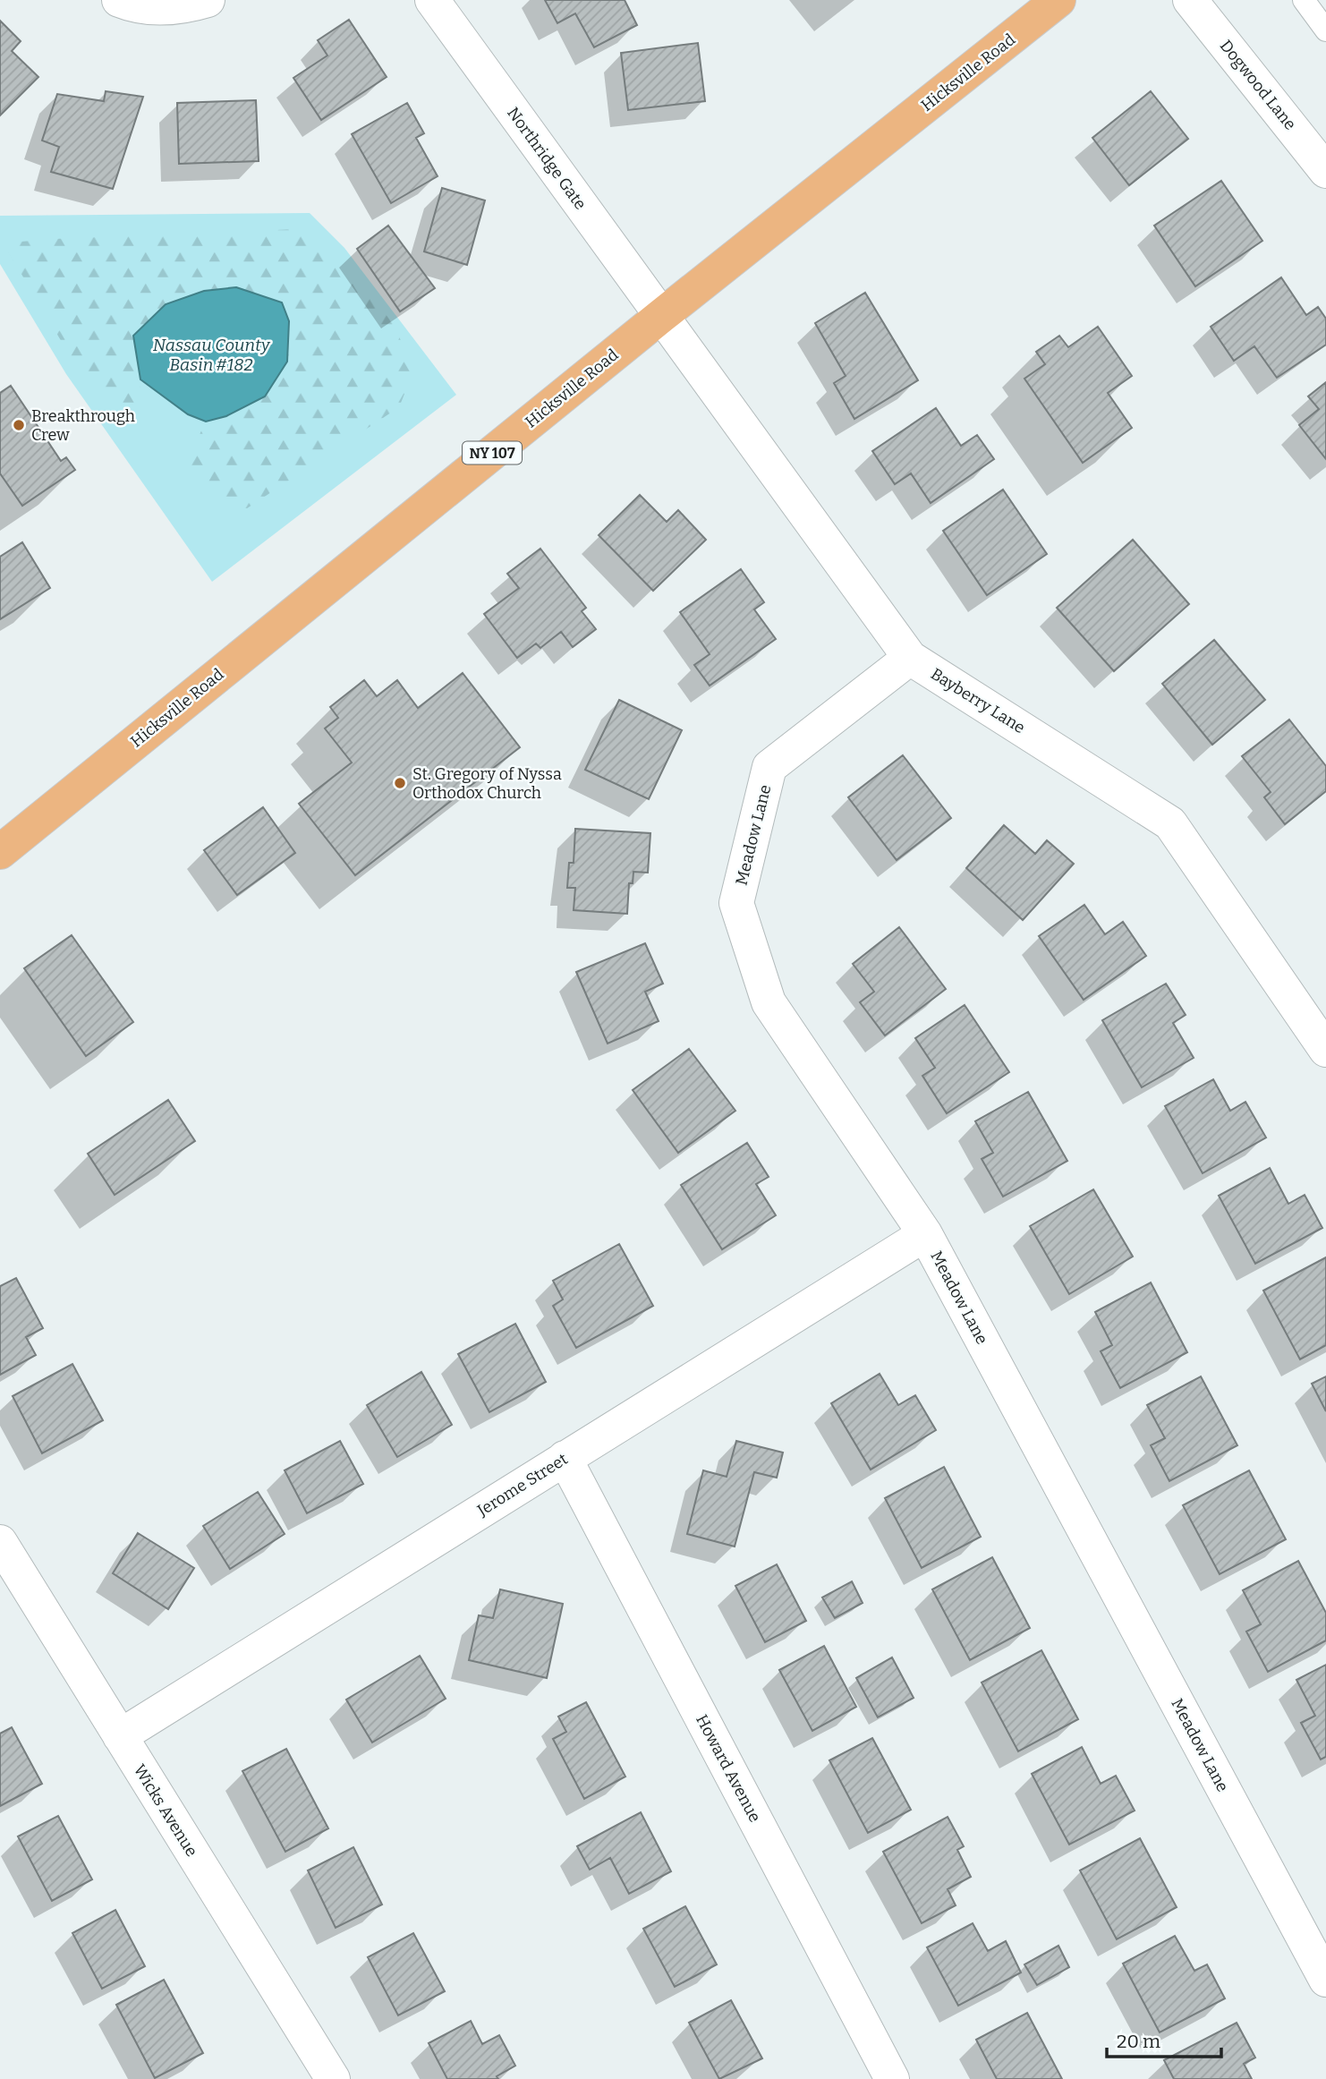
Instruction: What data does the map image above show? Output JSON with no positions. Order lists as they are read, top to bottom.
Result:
{
  "streets": {
    "main road": ["Hicksville Road", "NY 107"],
    "street": [
      "Dogwood Lane",
      "Northridge Gate",
      "Bayberry Lane",
      "Meadow Lane",
      "Jerome Street",
      "Howard Avenue",
      "Wicks Avenue"
    ]
  },
  "crossings": [
    ["Hicksville Road", "Northridge Gate"],
    ["Hicksville Road", "Bayberry Lane"],
    ["Northridge Gate", "Bayberry Lane"],
    ["Bayberry Lane", "Meadow Lane"],
    ["Meadow Lane", "Jerome Street"],
    ["Jerome Street", "Howard Avenue"],
    ["Jerome Street", "Wicks Avenue"]
  ],
  "water": ["Nassau County Basin #182"],
  "places": ["Breakthrough Crew", "St. Gregory of Nyssa Orthodox Church"],
  "scale_bar": "20 m"
}
